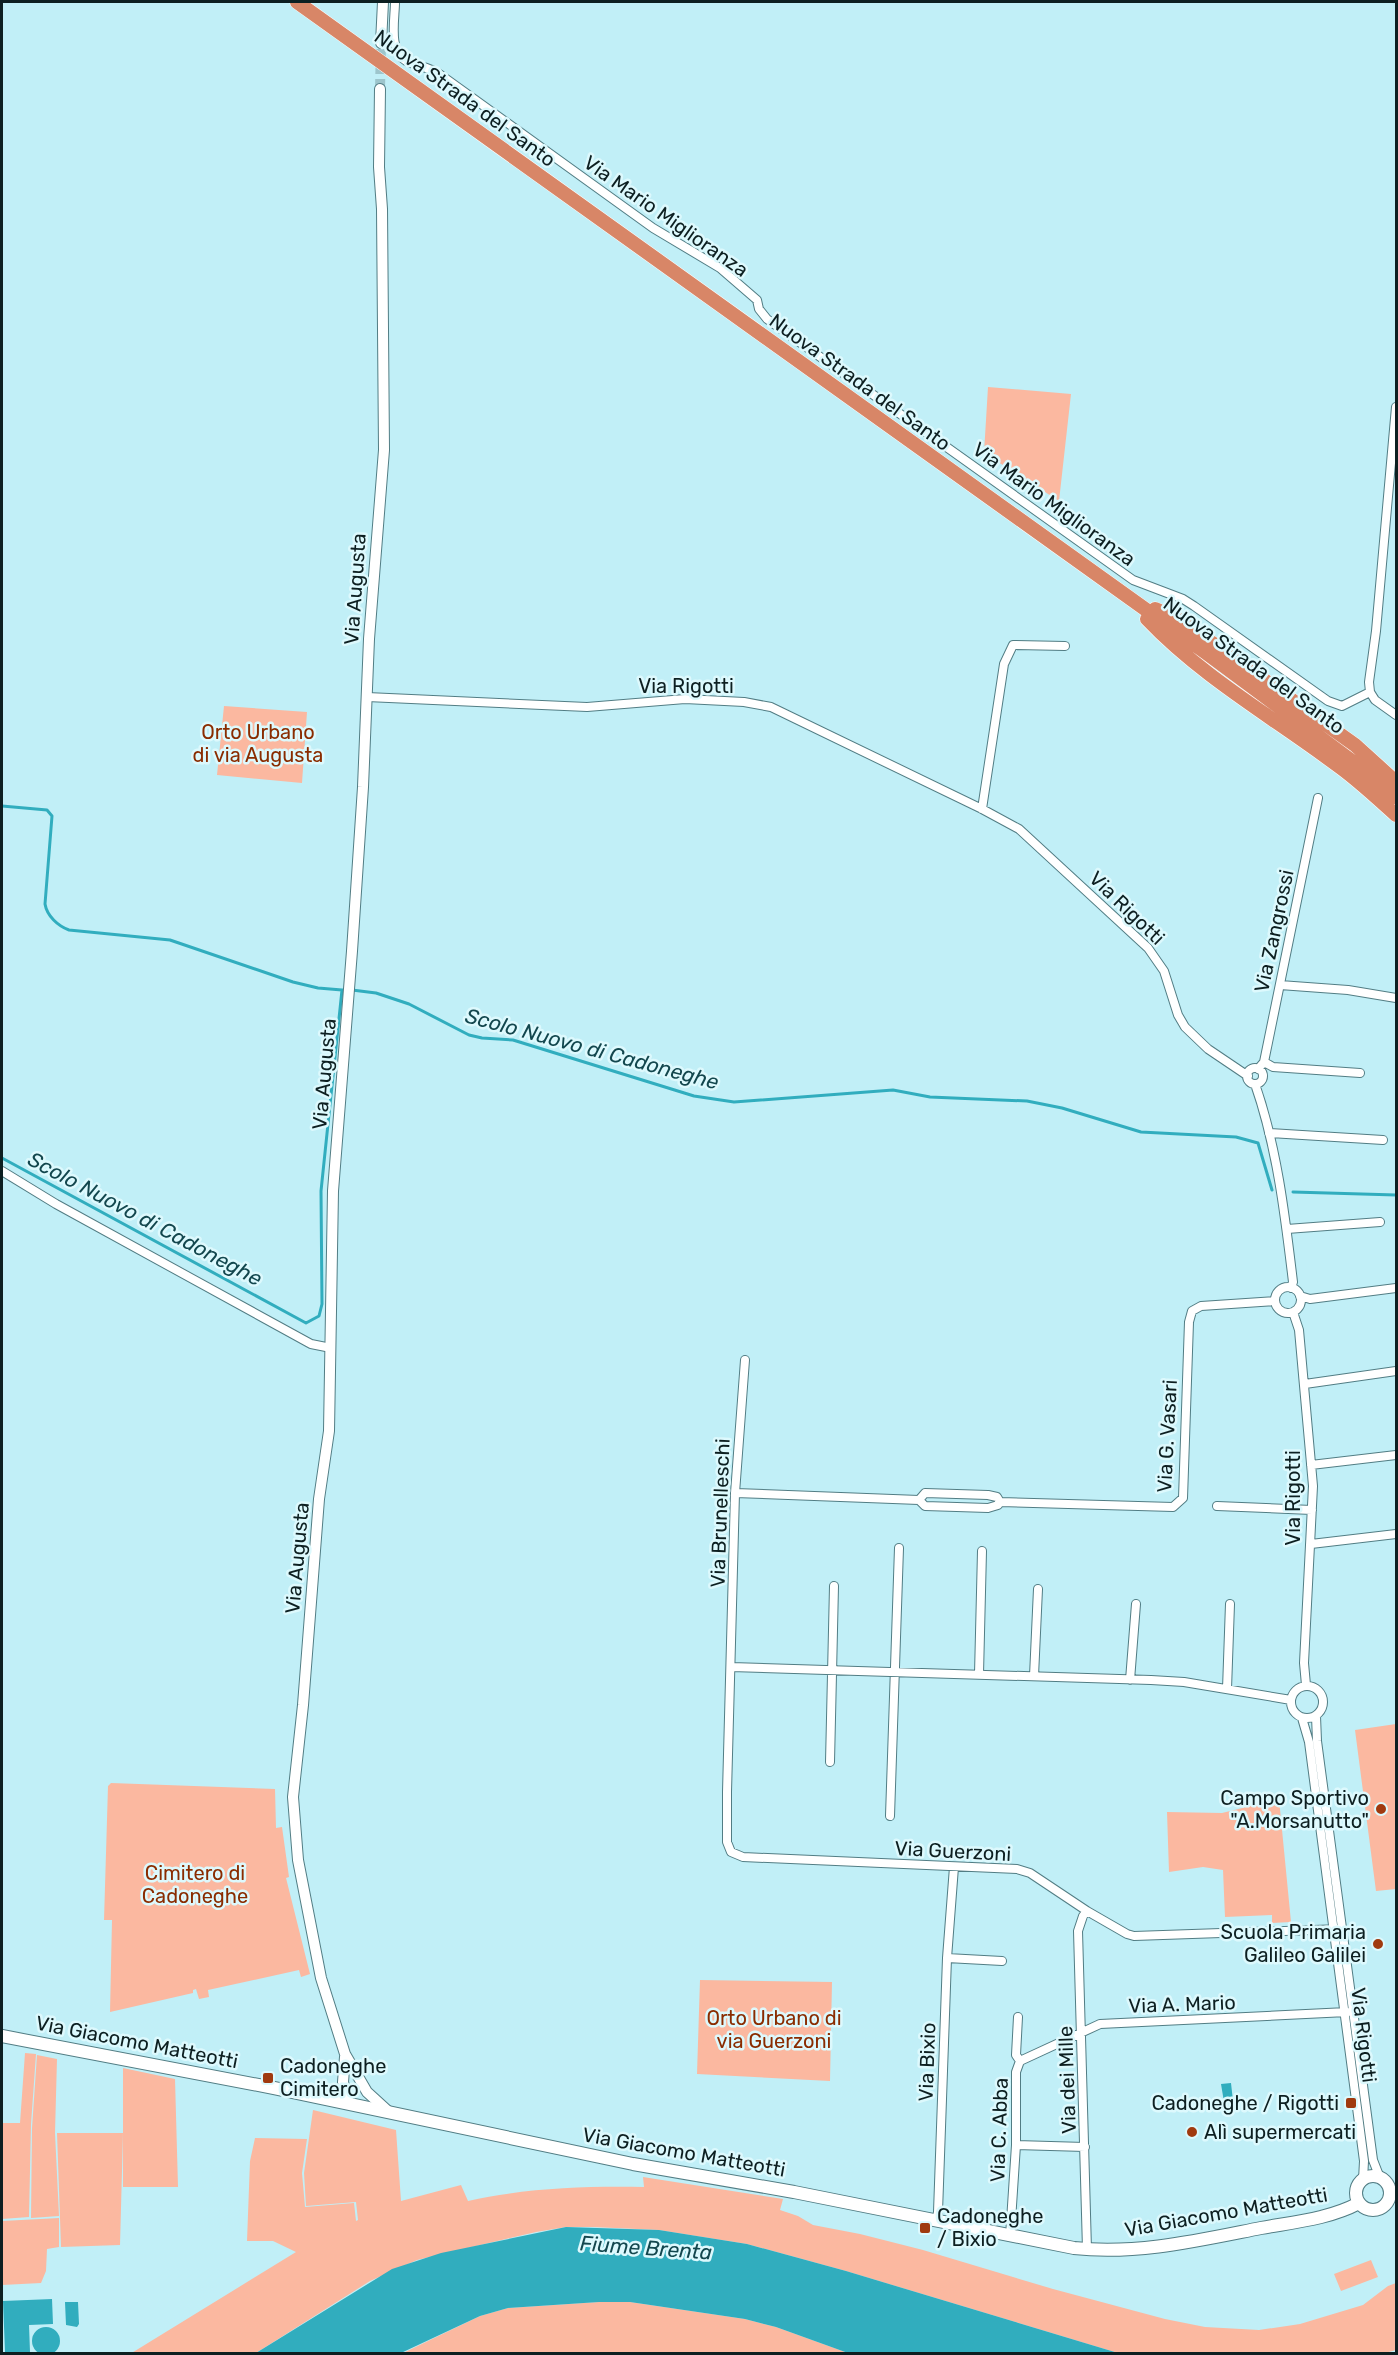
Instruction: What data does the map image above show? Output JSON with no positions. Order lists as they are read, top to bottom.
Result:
{
  "streets": {
    "highway": ["Nuova Strada del Santo"],
    "main road": ["Via Giacomo Matteotti"],
    "street": [
      "Via Mario Miglioranza",
      "Via Augusta",
      "Via Rigotti",
      "Via Zangrossi",
      "Via G. Vasari",
      "Via Brunelleschi",
      "Via Guerzoni",
      "Via A. Mario",
      "Via Bixio",
      "Via dei Mille",
      "Via C. Abba"
    ]
  },
  "crossings": [
    ["Via Augusta", "Via Rigotti"],
    ["Via Augusta", "Via Giacomo Matteotti"],
    ["Via Rigotti", "Via Zangrossi"],
    ["Via Rigotti", "Via G. Vasari"],
    ["Via Rigotti", "Via Guerzoni"],
    ["Via Rigotti", "Via A. Mario"],
    ["Via Rigotti", "Via Giacomo Matteotti"],
    ["Via G. Vasari", "Via Brunelleschi"],
    ["Via Brunelleschi", "Via Guerzoni"],
    ["Via Guerzoni", "Via Bixio"],
    ["Via Guerzoni", "Via dei Mille"],
    ["Via A. Mario", "Via dei Mille"],
    ["Via A. Mario", "Via C. Abba"],
    ["Via Giacomo Matteotti", "Via Bixio"],
    ["Via Giacomo Matteotti", "Via dei Mille"],
    ["Via Giacomo Matteotti", "Via C. Abba"]
  ],
  "water": ["Scolo Nuovo di Cadoneghe", "Fiume Brenta"],
  "parks": ["Orto Urbano di via Augusta", "Cimitero di Cadoneghe", "Orto Urbano di via Guerzoni"],
  "places": {
    "other": ["Campo Sportivo \"A.Morsanutto\"", "Scuola Primaria Galileo Galilei", "Alì supermercati"],
    "transit": ["Cadoneghe Cimitero", "Cadoneghe / Rigotti", "Cadoneghe / Bixio"]
  }
}
